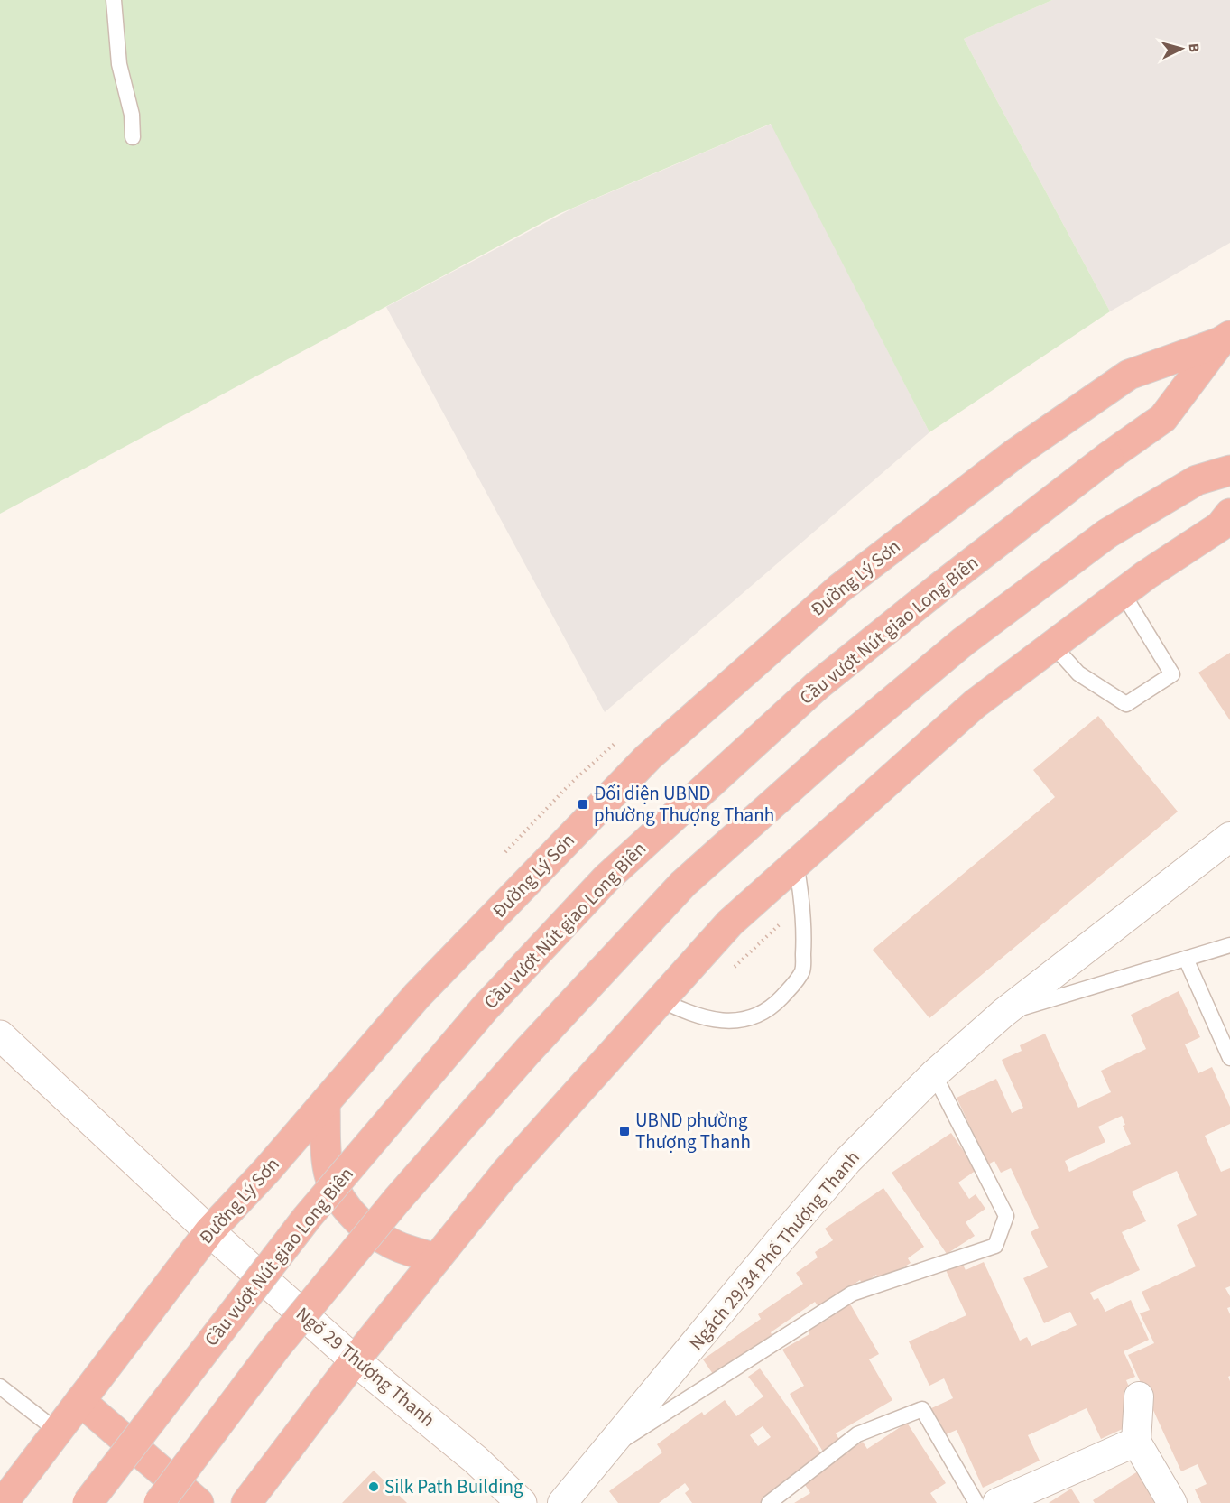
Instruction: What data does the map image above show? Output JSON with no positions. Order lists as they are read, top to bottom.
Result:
{
  "streets": {
    "highway": ["Đường Lý Sơn", "Cầu vượt Nút giao Long Biên"],
    "street": ["Ngách 29/34 Phố Thượng Thanh", "Ngõ 29 Thượng Thanh"]
  },
  "crossings": [
    ["Đường Lý Sơn", "Cầu vượt Nút giao Long Biên"],
    ["Đường Lý Sơn", "Ngõ 29 Thượng Thanh"]
  ],
  "places": {
    "transit": ["Đối diện UBND phường Thượng Thanh", "UBND phường Thượng Thanh"],
    "other": ["Silk Path Building"]
  },
  "north": "right"
}
